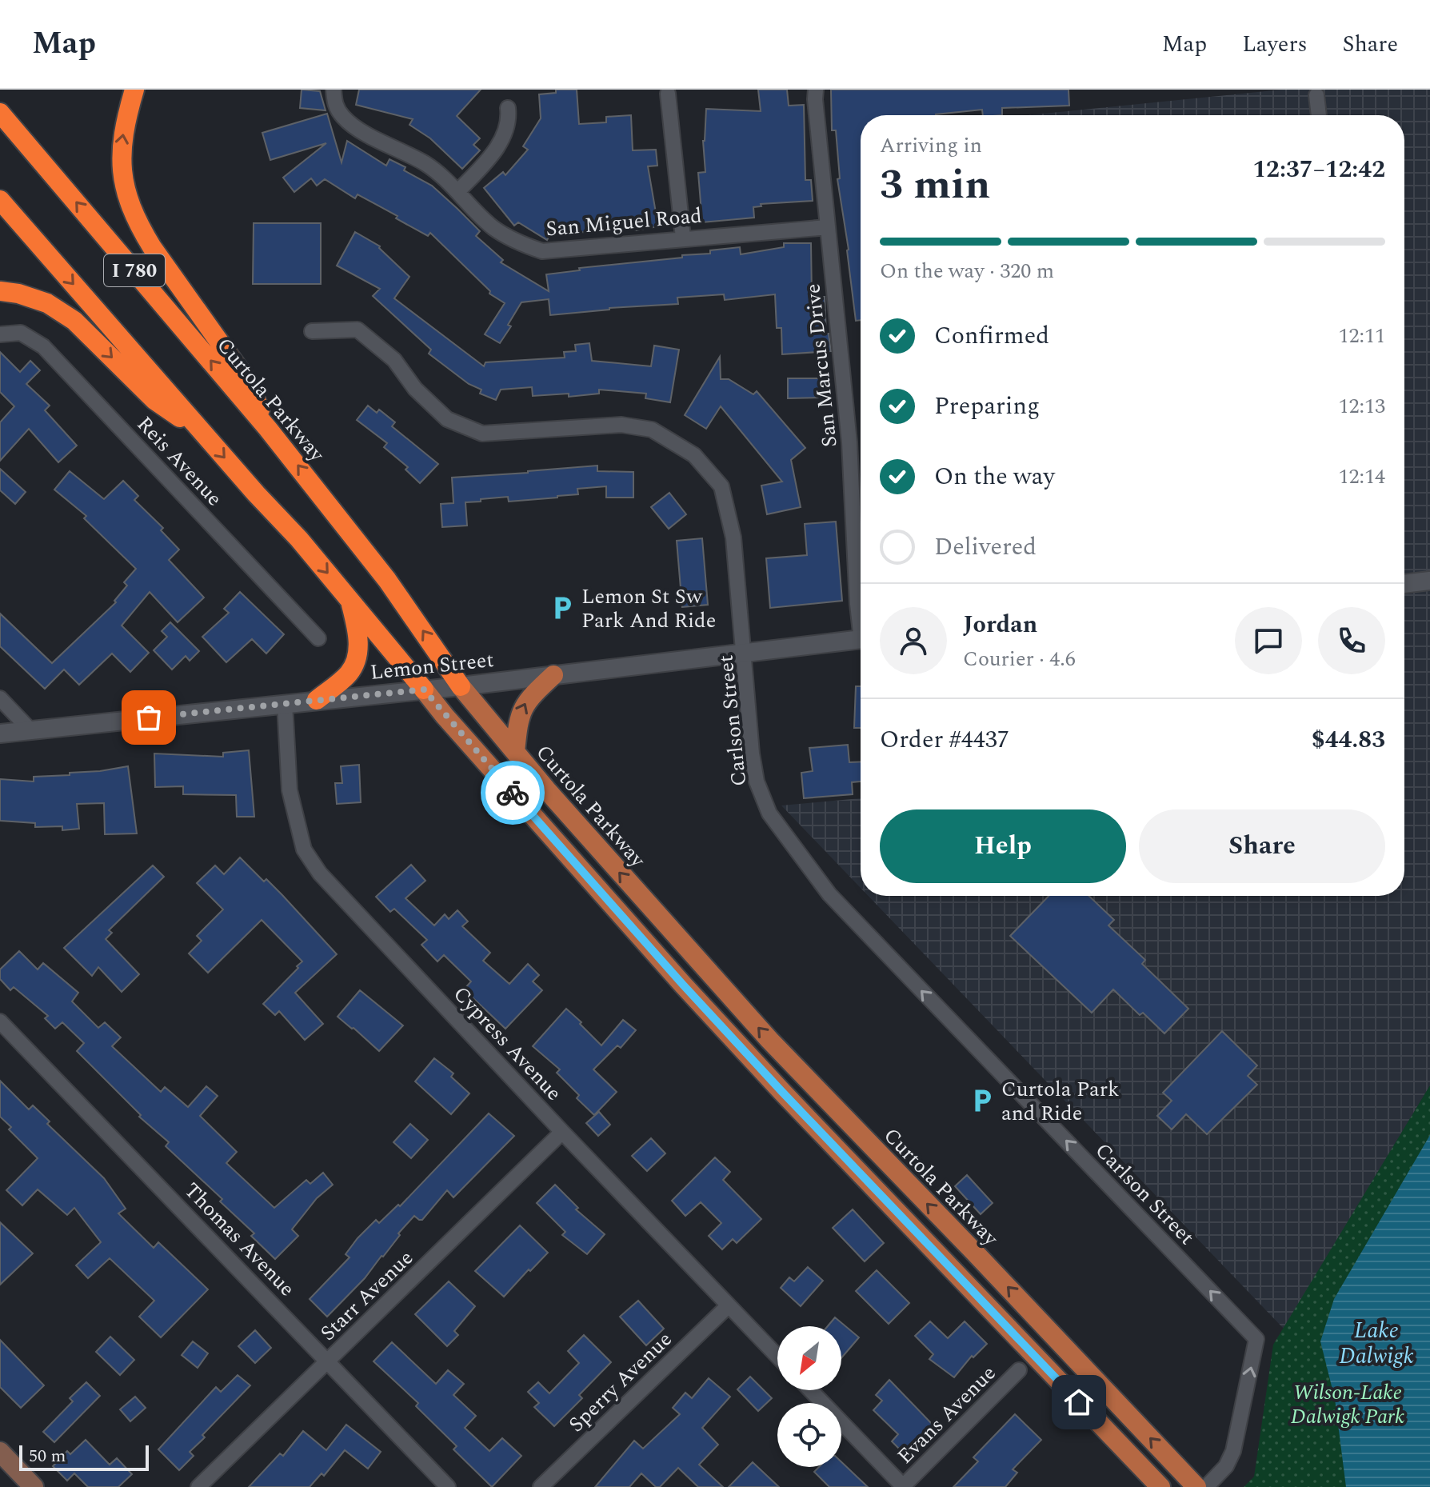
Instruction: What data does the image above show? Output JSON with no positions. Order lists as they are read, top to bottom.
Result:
{
  "streets": {
    "highway": ["I 780", "Curtola Parkway"],
    "street": [
      "San Miguel Road",
      "San Marcus Drive",
      "Reis Avenue",
      "Lemon Street",
      "Carlson Street",
      "Cypress Avenue",
      "Thomas Avenue",
      "Starr Avenue",
      "Sperry Avenue",
      "Evans Avenue"
    ]
  },
  "crossings": [
    ["San Miguel Road", "San Marcus Drive"],
    ["I 780", "Lemon Street"],
    ["Curtola Parkway", "Lemon Street"],
    ["Lemon Street", "Carlson Street"],
    ["Lemon Street", "Cypress Avenue"],
    ["Cypress Avenue", "Starr Avenue"],
    ["Cypress Avenue", "Sperry Avenue"],
    ["Thomas Avenue", "Starr Avenue"]
  ],
  "one_way": ["Carlson Street"],
  "water": ["Lake Dalwigk"],
  "parks": ["Wilson-Lake Dalwigk Park"],
  "places": {
    "parking": ["Lemon St Sw Park And Ride", "Curtola Park and Ride"]
  },
  "scale_bar": "50 m",
  "north": "bottom left",
  "page": {
    "header": "Map",
    "nav": ["Map", "Layers", "Share"],
    "heading": ["3 min", "Arriving in", "12:37–12:42"],
    "panel": [
      "Jordan",
      "Courier · 4.6",
      "Order #4437",
      "$44.83"
    ],
    "bar": "On the way · 320 m",
    "list": [
      ["Confirmed", "12:11"],
      ["Preparing", "12:13"],
      ["On the way", "12:14"],
      "Delivered"
    ],
    "buttons": ["Help", "Share"],
    "scale": "50 m"
  }
}
